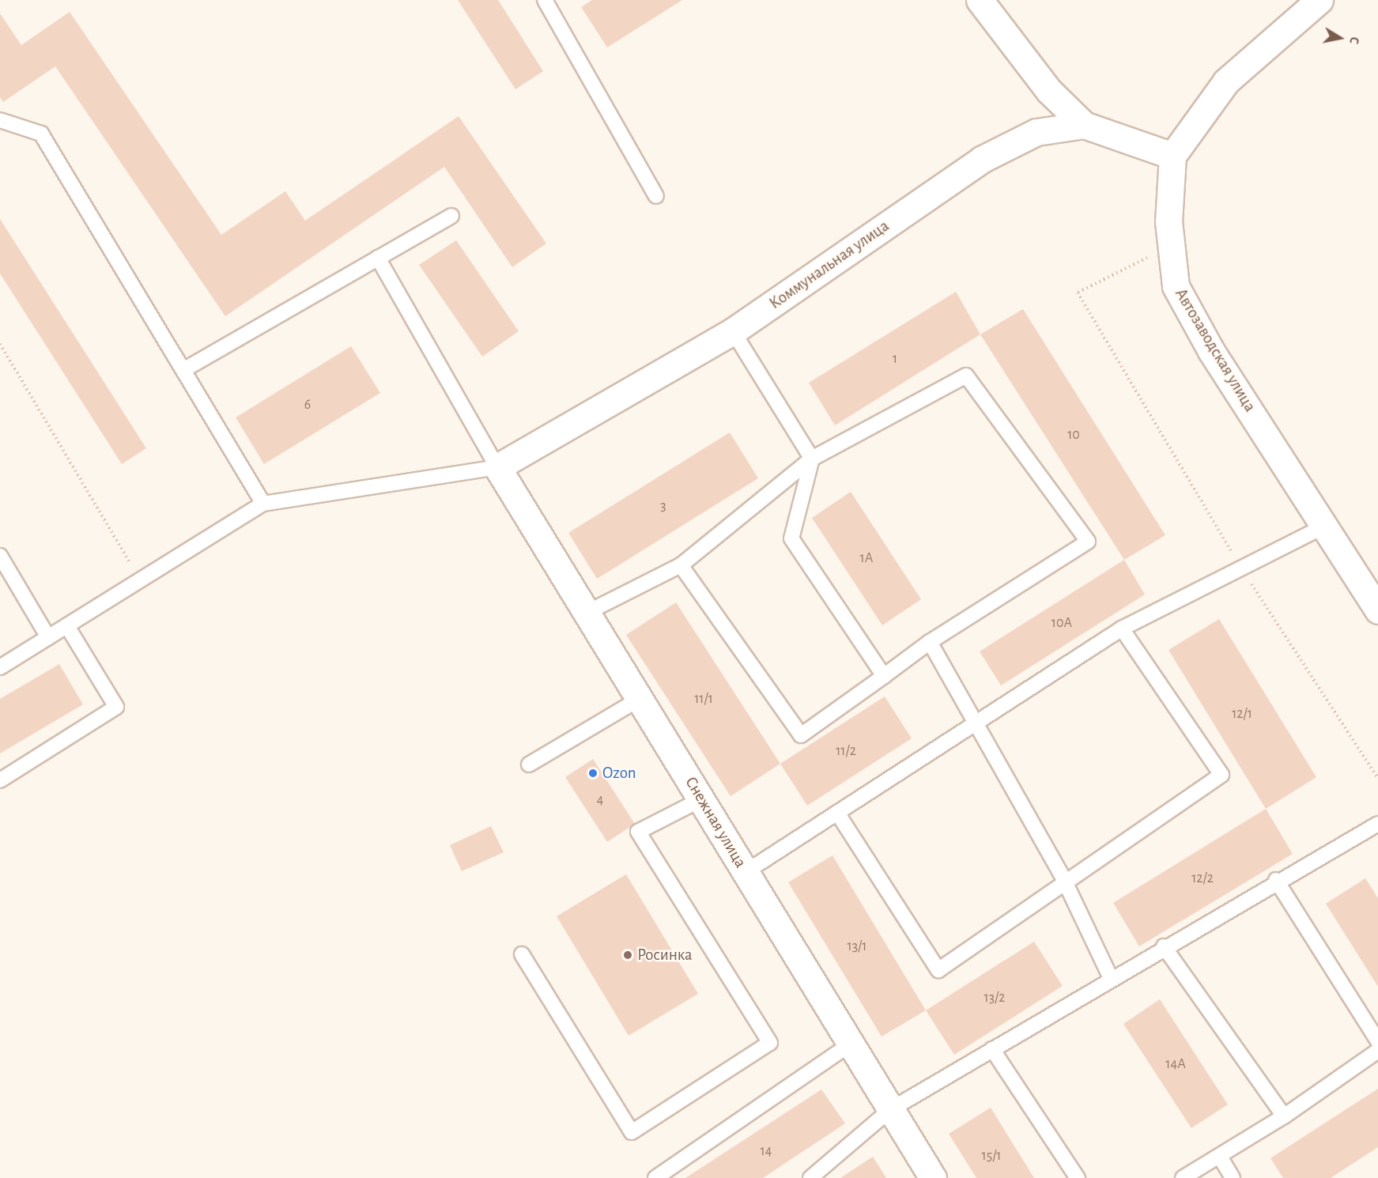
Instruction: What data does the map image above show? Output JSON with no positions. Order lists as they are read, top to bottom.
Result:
{
  "streets": {
    "street": ["Коммунальная улица", "Автозаводская улица", "Снежная улица"]
  },
  "crossings": [
    ["Коммунальная улица", "Автозаводская улица"],
    ["Коммунальная улица", "Снежная улица"]
  ],
  "places": ["Ozon", "Росинка"],
  "house_numbers": [
    "1",
    "6",
    "10",
    "3",
    "1А",
    "10А",
    "11/1",
    "12/1",
    "11/2",
    "4",
    "12/2",
    "13/1",
    "13/2",
    "14А",
    "14",
    "15/1"
  ],
  "north": "right"
}
